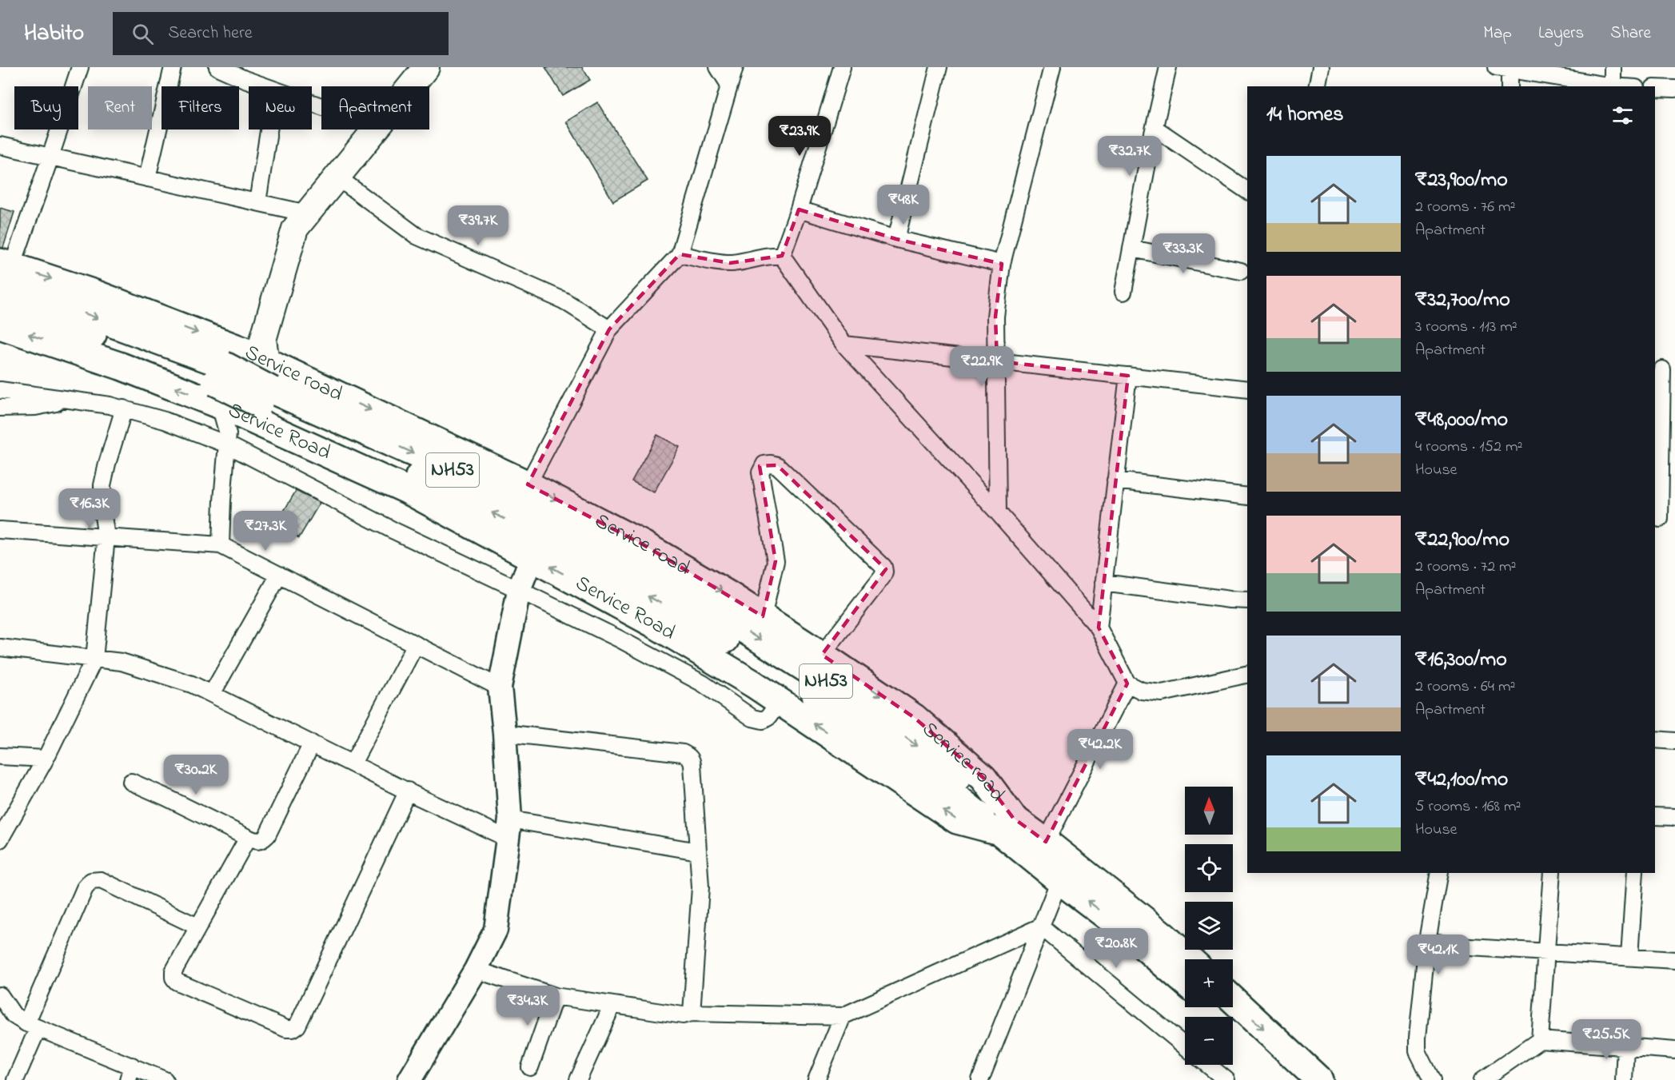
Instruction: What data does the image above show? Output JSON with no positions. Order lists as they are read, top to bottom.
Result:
{
  "streets": {
    "highway": ["Service road", "Service Road", "NH53"]
  },
  "crossings": [
    ["Service road", "Service Road"],
    ["Service road", "NH53"],
    ["Service Road", "NH53"]
  ],
  "north": "top",
  "page": {
    "header": "Habito",
    "search": "Search here",
    "nav": ["Map", "Layers", "Share"],
    "chip": [
      "Buy",
      "Rent",
      "Filters",
      "New",
      "Apartment"
    ],
    "heading": "14 homes",
    "price": [
      "₹23.9K",
      "₹32.7K",
      "₹48K",
      "₹39.7K",
      "₹33.3K",
      "₹22.9K",
      "₹16.3K",
      "₹27.3K",
      "₹42.2K",
      "₹30.2K",
      "₹20.8K",
      "₹42.1K",
      "₹34.3K",
      "₹25.5K"
    ],
    "list": [
      {
        "name": "₹23,900/mo",
        "note": "2 rooms · 76 m² · Apartment"
      },
      {
        "name": "₹32,700/mo",
        "note": "3 rooms · 113 m² · Apartment"
      },
      {
        "name": "₹48,000/mo",
        "note": "4 rooms · 152 m² · House"
      },
      {
        "name": "₹22,900/mo",
        "note": "2 rooms · 72 m² · Apartment"
      },
      {
        "name": "₹16,300/mo",
        "note": "2 rooms · 64 m² · Apartment"
      },
      {
        "name": "₹42,100/mo",
        "note": "5 rooms · 168 m² · House"
      }
    ],
    "map_buttons": ["+", "−"]
  }
}
